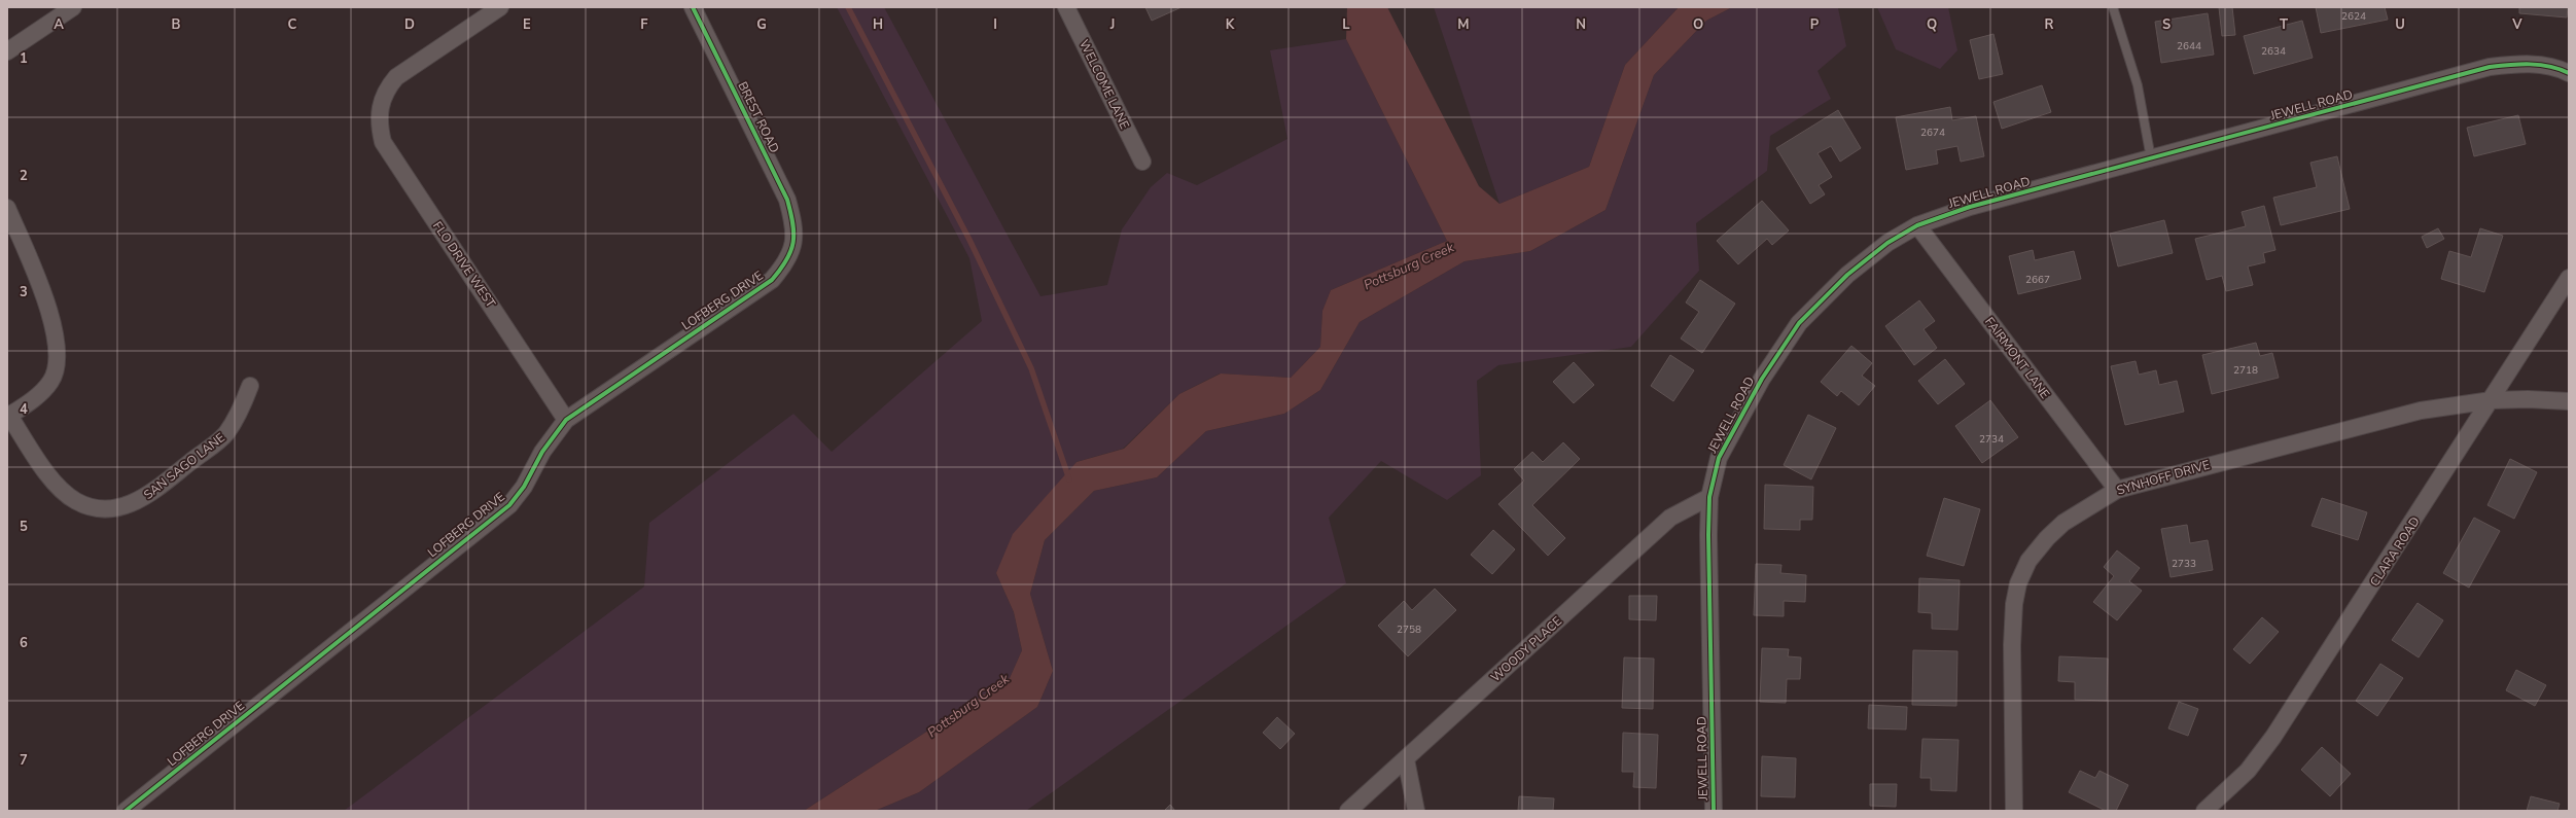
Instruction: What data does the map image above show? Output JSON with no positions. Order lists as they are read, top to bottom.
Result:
{
  "streets": {
    "street": [
      "WELCOME LANE",
      "JEWELL ROAD",
      "BREST ROAD",
      "FLO DRIVE WEST",
      "LOFBERG DRIVE",
      "FAIRMONT LANE",
      "SAN SAGO LANE",
      "SYNHOFF DRIVE",
      "CLARA ROAD",
      "WOODY PLACE"
    ]
  },
  "crossings": [
    ["JEWELL ROAD", "FAIRMONT LANE"],
    ["JEWELL ROAD", "WOODY PLACE"],
    ["BREST ROAD", "LOFBERG DRIVE"],
    ["FLO DRIVE WEST", "LOFBERG DRIVE"],
    ["FAIRMONT LANE", "SYNHOFF DRIVE"],
    ["SYNHOFF DRIVE", "CLARA ROAD"]
  ],
  "water": ["Pottsburg Creek"],
  "house_numbers": [
    "2624",
    "2644",
    "2634",
    "2674",
    "2667",
    "2718",
    "2734",
    "2733",
    "2758"
  ],
  "grid": {
    "columns": [
      "A",
      "B",
      "C",
      "D",
      "E",
      "F",
      "G",
      "H",
      "I",
      "J",
      "K",
      "L",
      "M",
      "N",
      "O",
      "P",
      "Q",
      "R",
      "S",
      "T",
      "U",
      "V"
    ],
    "rows": [
      "1",
      "2",
      "3",
      "4",
      "5",
      "6",
      "7"
    ]
  }
}
